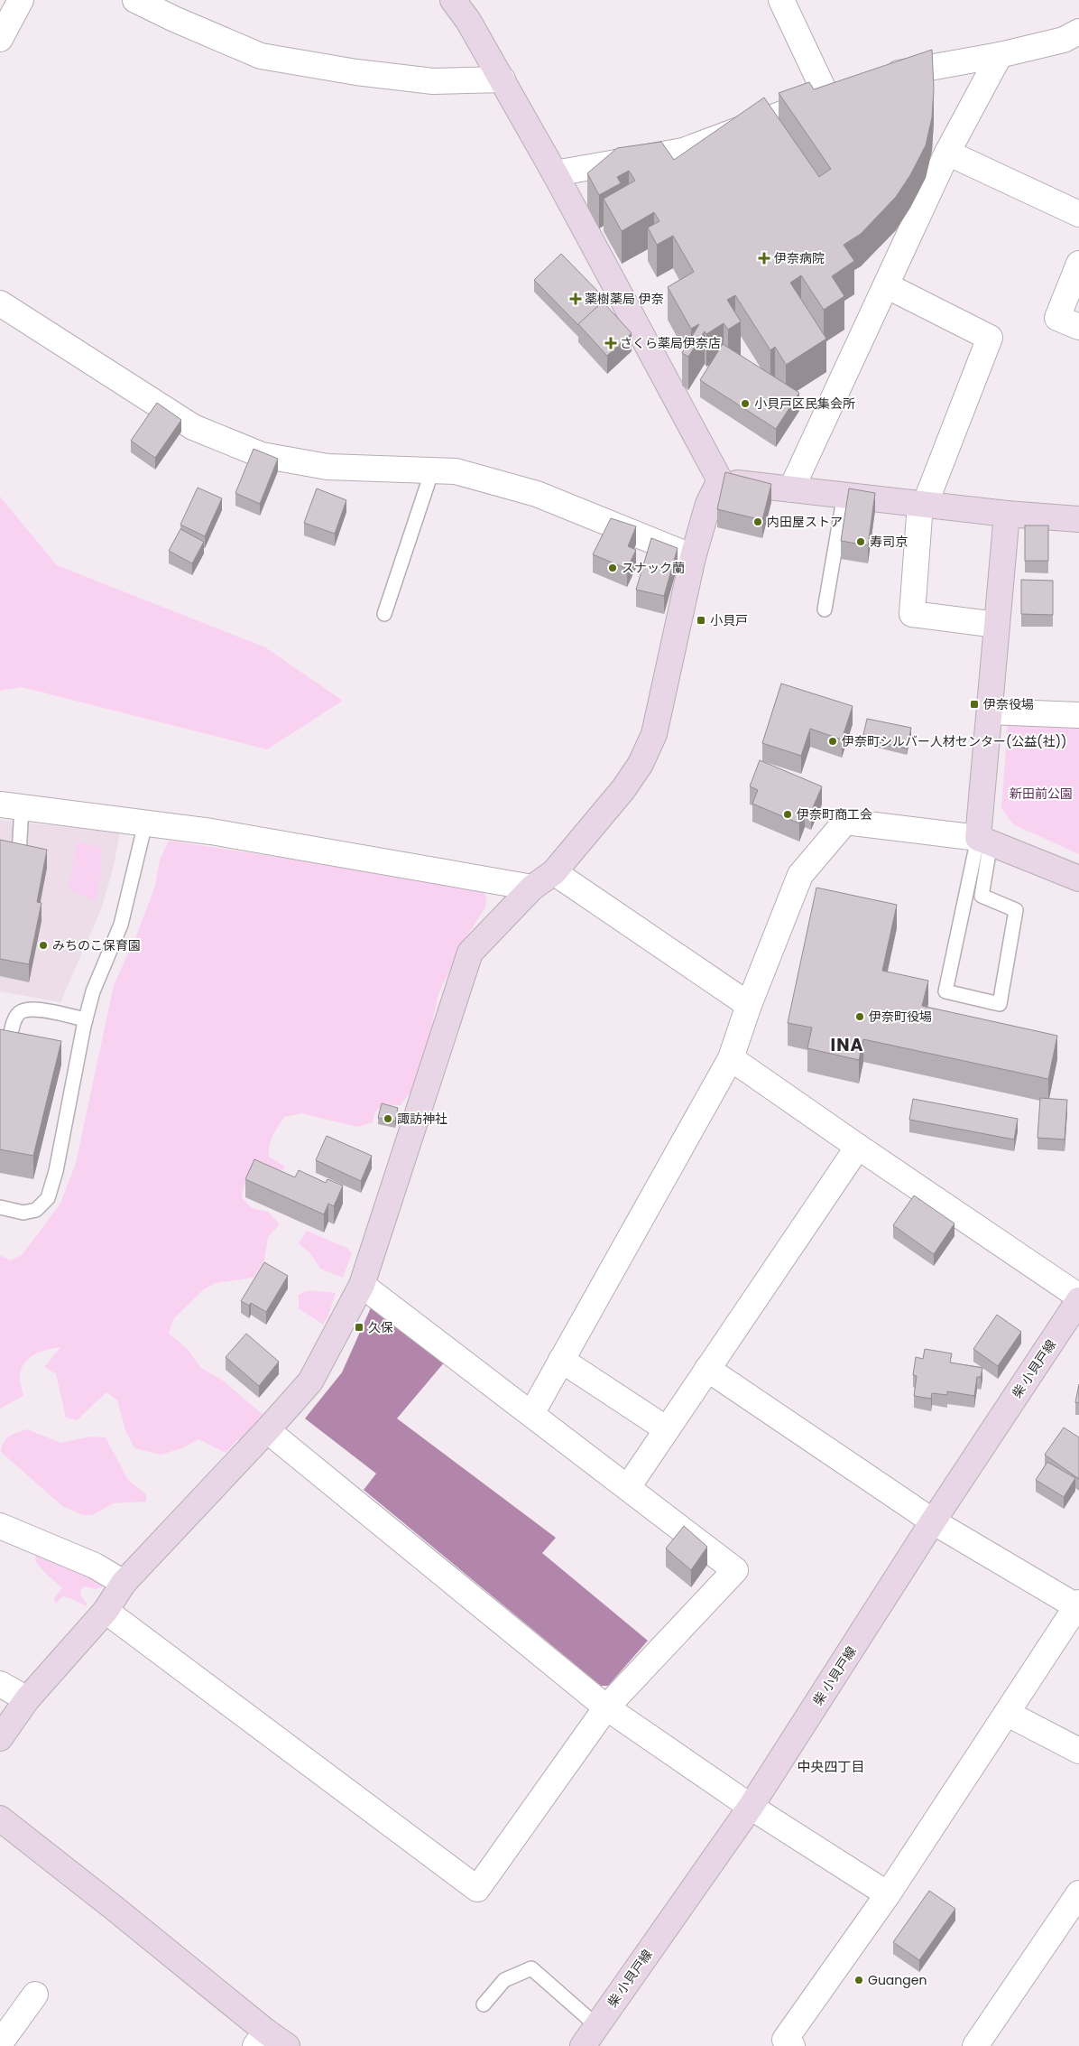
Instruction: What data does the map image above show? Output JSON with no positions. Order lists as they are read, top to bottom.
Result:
{
  "streets": {
    "street": ["柴 小貝戸線"]
  },
  "districts": ["INA", "中央四丁目"],
  "parks": ["新田前公園"],
  "places": {
    "health": ["伊奈病院", "薬樹薬局 伊奈", "さくら薬局伊奈店"],
    "other": [
      "小貝戸区民集会所",
      "内田屋ストア",
      "寿司京",
      "スナック蘭",
      "伊奈町シルバー人材センター(公益(社))",
      "伊奈町商工会",
      "みちのこ保育園",
      "伊奈町役場",
      "諏訪神社",
      "Guangen"
    ],
    "transit": ["小貝戸", "伊奈役場", "久保"]
  }
}
